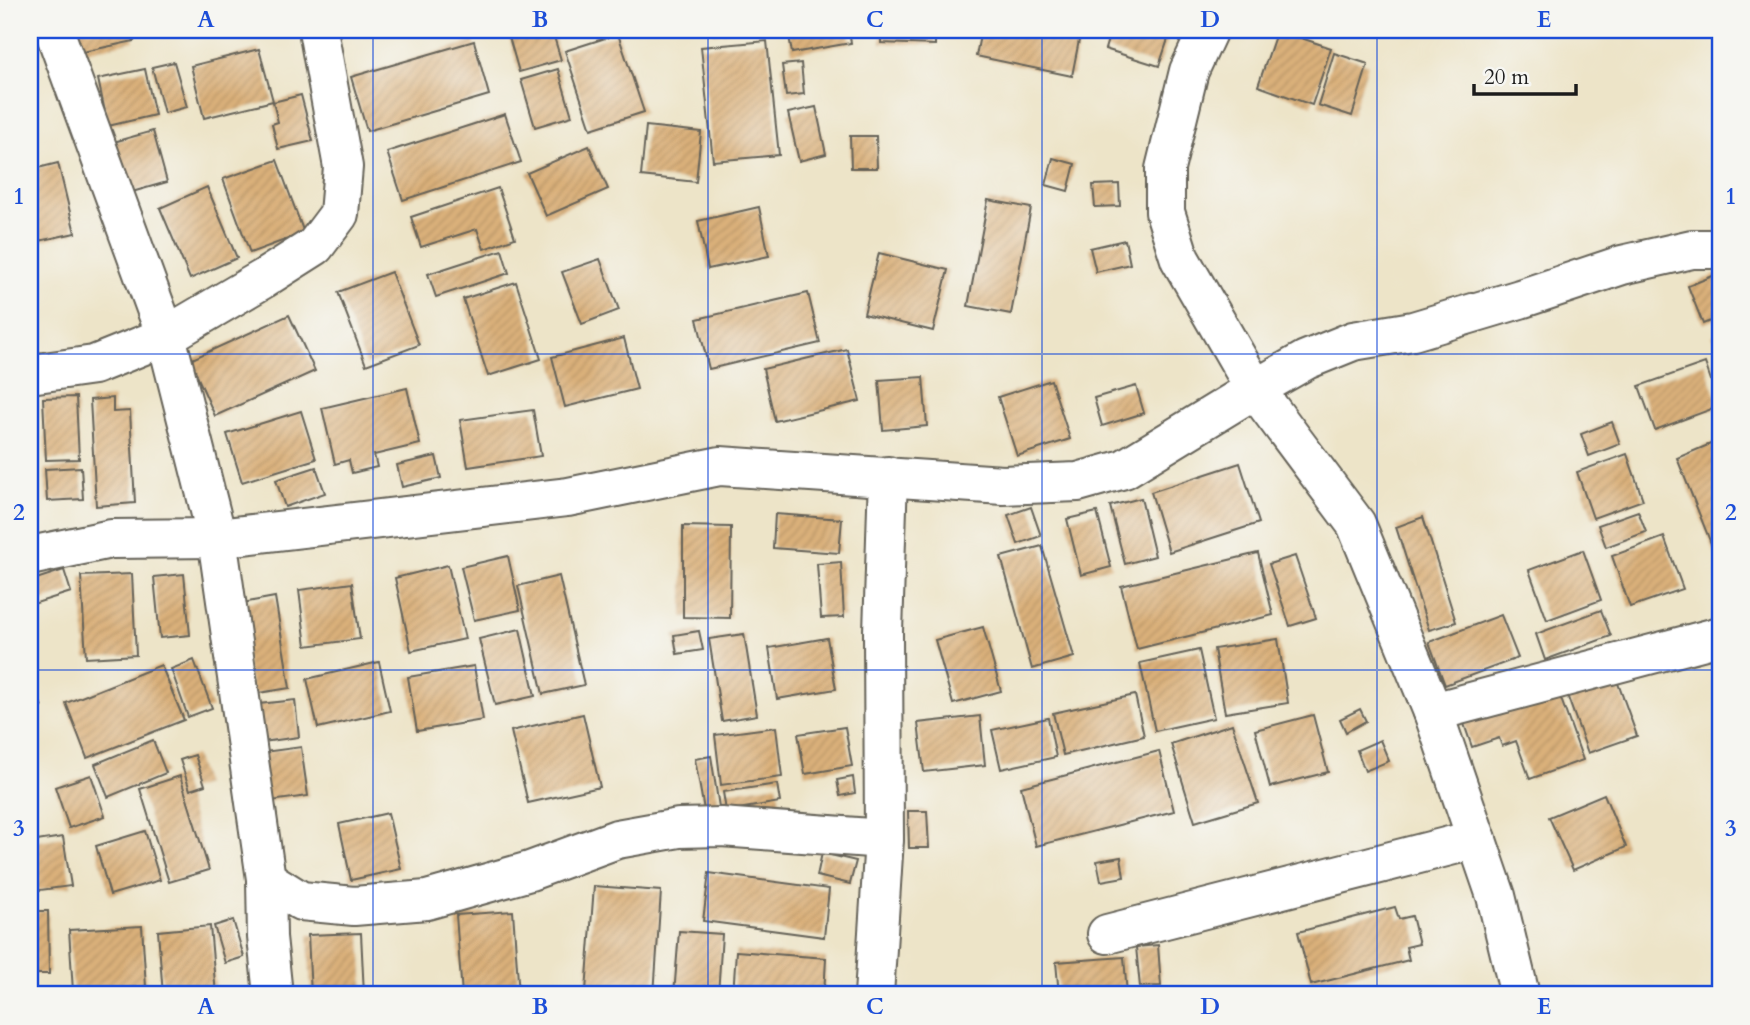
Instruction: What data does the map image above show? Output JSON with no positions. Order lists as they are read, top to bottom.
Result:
{
  "scale_bar": "20 m",
  "grid": {
    "columns": [
      "A",
      "B",
      "C",
      "D",
      "E"
    ],
    "rows": ["1", "2", "3"]
  }
}
